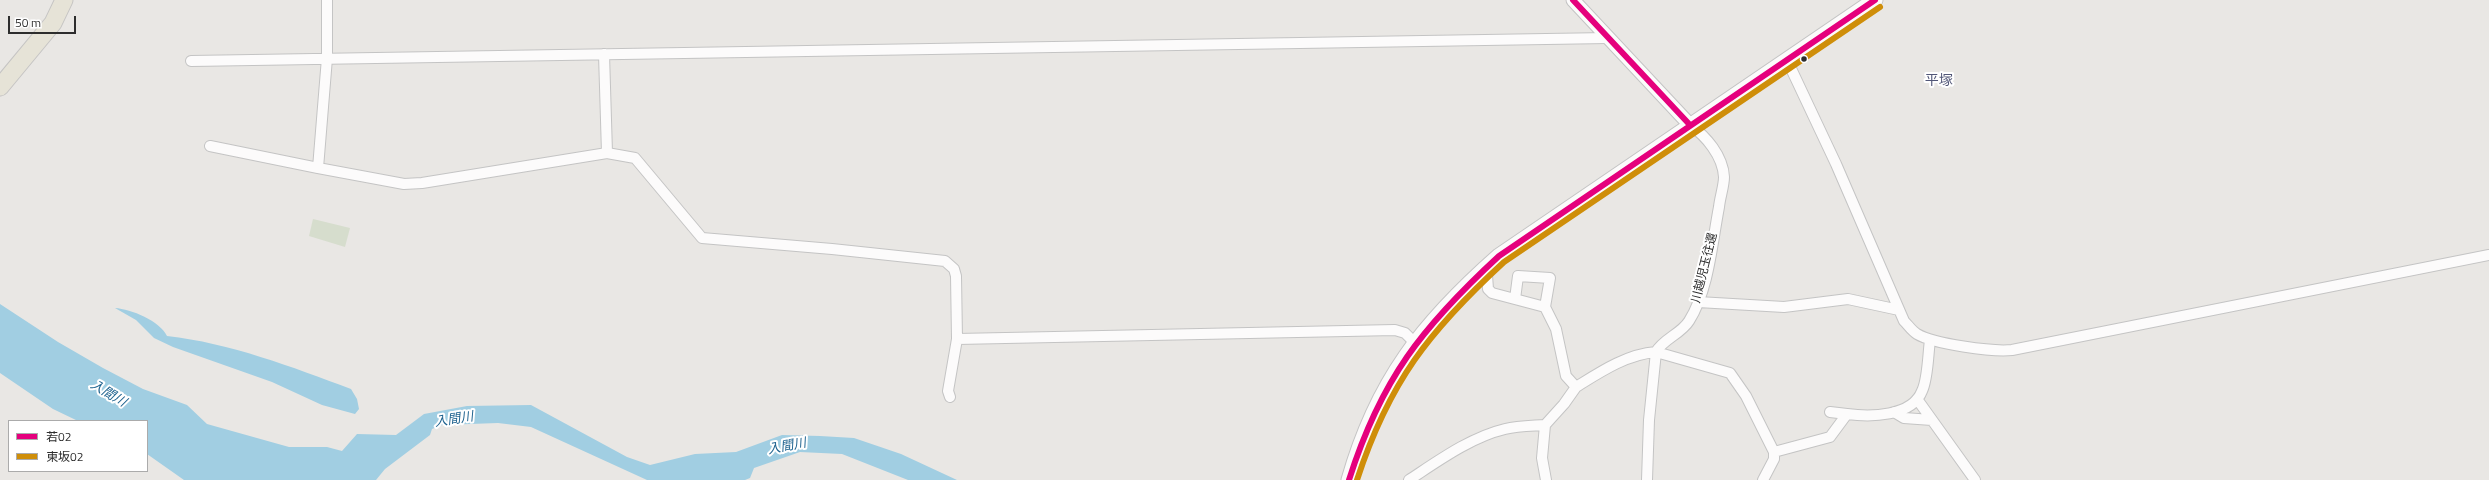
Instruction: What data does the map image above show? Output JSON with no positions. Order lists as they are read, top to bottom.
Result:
{
  "streets": {
    "street": ["川越児玉往還"]
  },
  "districts": ["平塚"],
  "water": ["入間川"],
  "lines": ["transit line 若02", "transit line 東坂02"],
  "legend": ["若02", "東坂02"],
  "scale_bar": "50 m"
}
